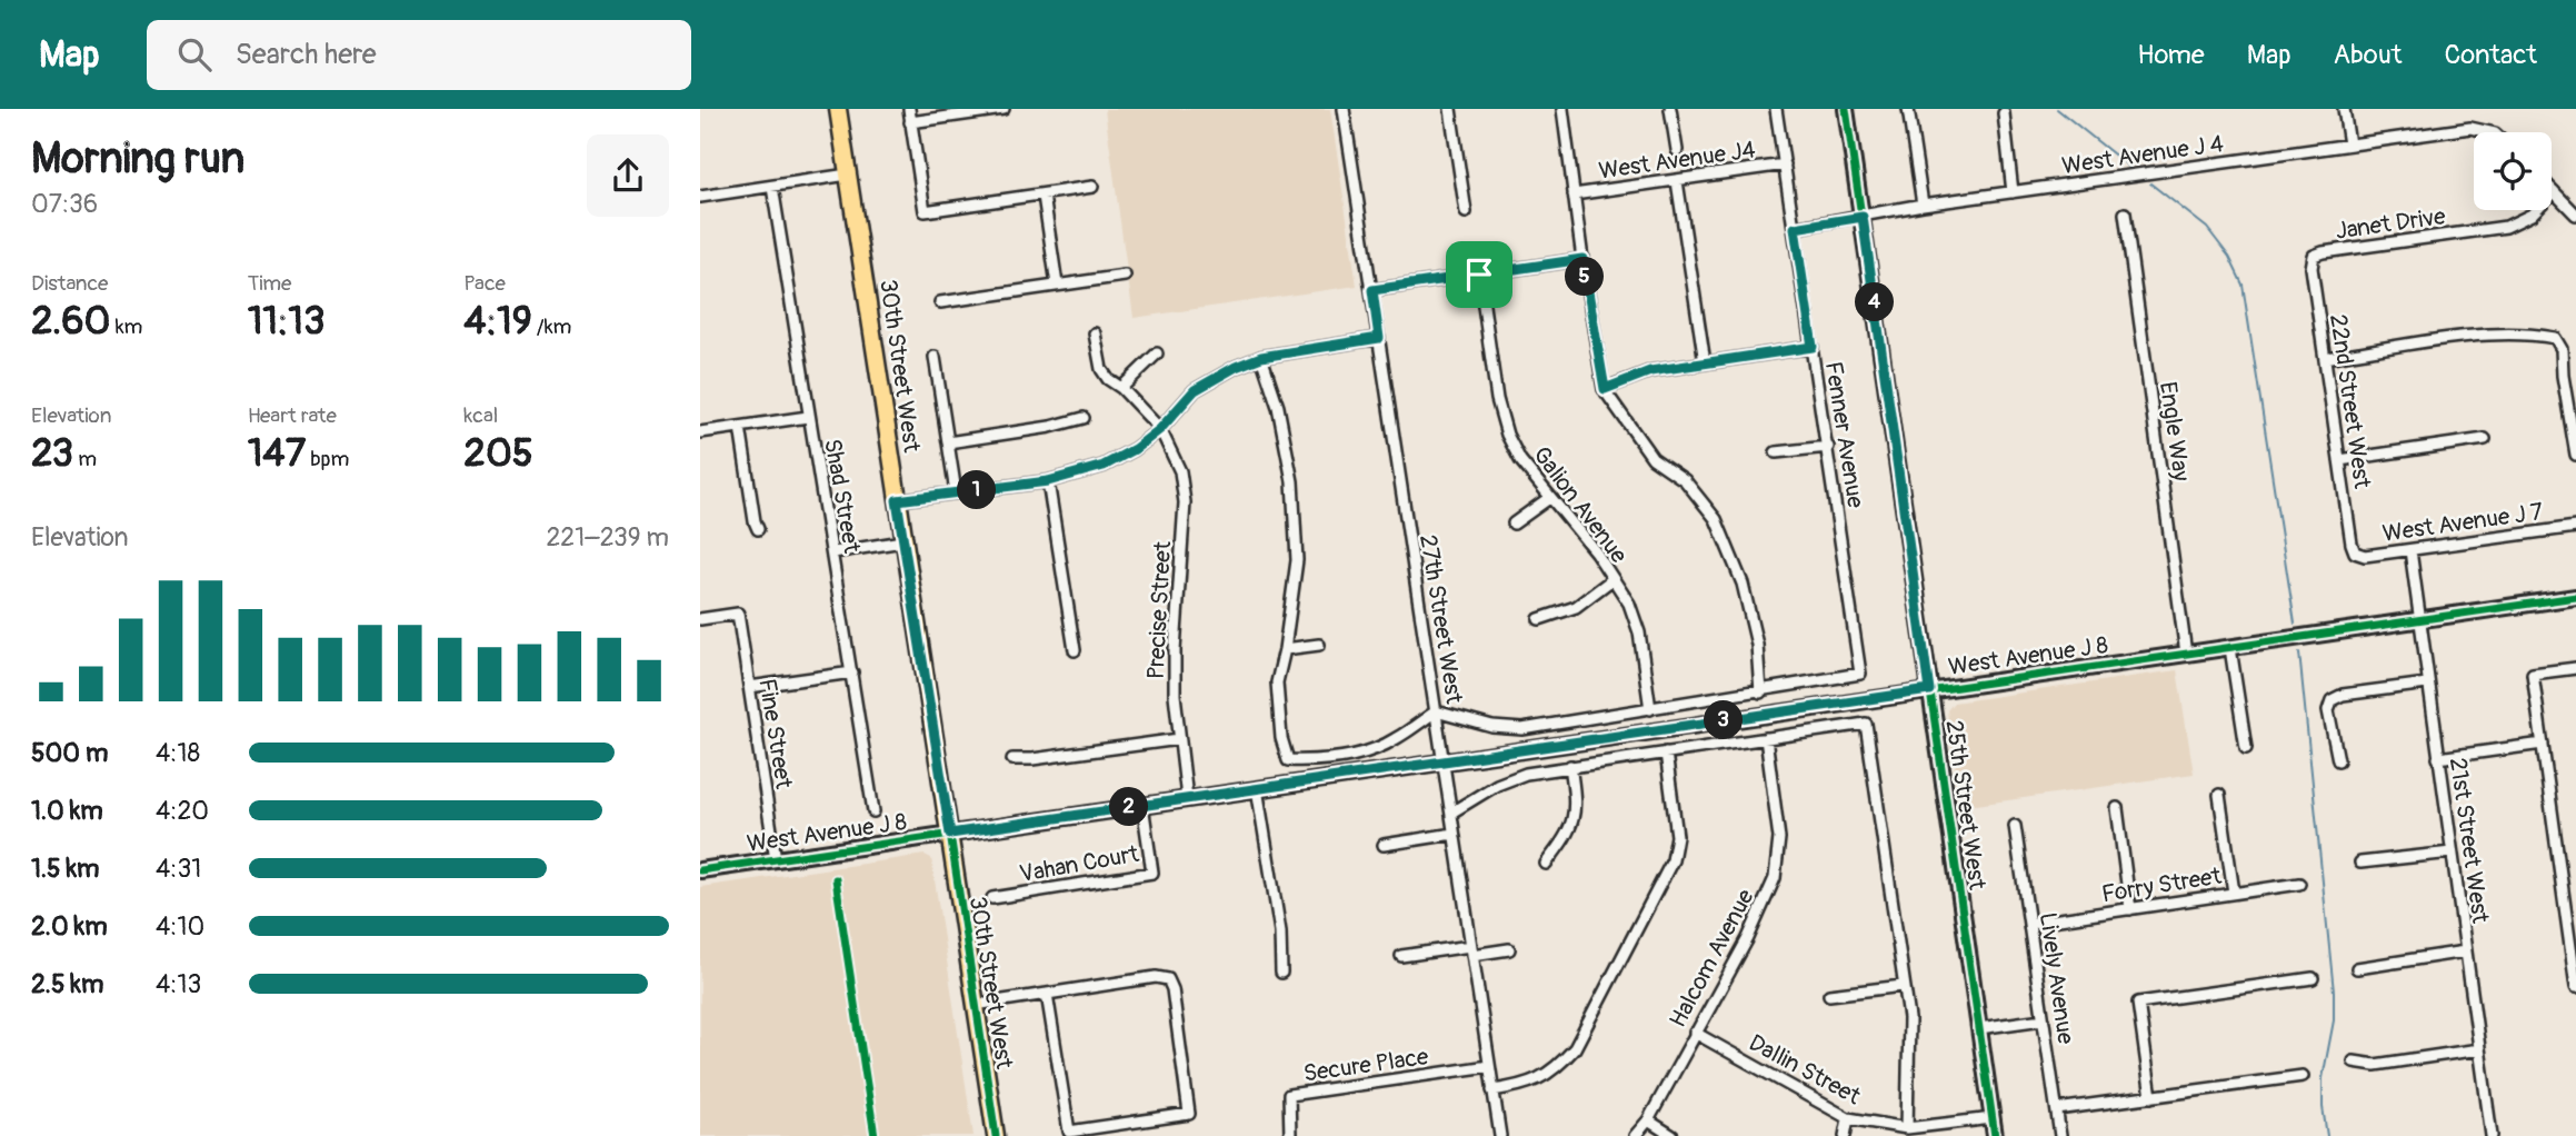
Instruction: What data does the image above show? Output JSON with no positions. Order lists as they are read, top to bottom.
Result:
{
  "streets": {
    "main road": ["30th Street West"],
    "street": [
      "West Avenue J 4",
      "West Avenue J4",
      "Janet Drive",
      "22nd Street West",
      "Engle Way",
      "Fenner Avenue",
      "Shad Street",
      "Galion Avenue",
      "West Avenue J 7",
      "Precise Street",
      "27th Street West",
      "West Avenue J 8",
      "Fine Street",
      "25th Street West",
      "21st Street West",
      "Vahan Court",
      "Forry Street",
      "Halcom Avenue",
      "Lively Avenue",
      "Secure Place",
      "Dallin Street"
    ]
  },
  "crossings": [
    ["West Avenue J 4", "Fenner Avenue"],
    ["West Avenue J 4", "25th Street West"],
    ["West Avenue J4", "Fenner Avenue"],
    ["Janet Drive", "22nd Street West"],
    ["30th Street West", "West Avenue J 8"],
    ["22nd Street West", "West Avenue J 7"],
    ["Engle Way", "West Avenue J 8"],
    ["West Avenue J 7", "21st Street West"],
    ["Precise Street", "West Avenue J 8"],
    ["27th Street West", "West Avenue J 8"],
    ["27th Street West", "Secure Place"],
    ["West Avenue J 8", "Fine Street"],
    ["West Avenue J 8", "25th Street West"],
    ["West Avenue J 8", "21st Street West"],
    ["West Avenue J 8", "Vahan Court"],
    ["25th Street West", "Dallin Street"],
    ["Forry Street", "Lively Avenue"],
    ["Halcom Avenue", "Dallin Street"]
  ],
  "page": {
    "header": "Map",
    "search": "Search here",
    "nav": [
      "Home",
      "Map",
      "About",
      "Contact"
    ],
    "heading": ["Morning run", "07:36"],
    "stats": [
      ["Distance", "2.60 km"],
      ["Time", "11:13"],
      ["Pace", "4:19 /km"],
      ["Elevation", "23 m"],
      ["Heart rate", "147 bpm"],
      ["kcal", "205"]
    ],
    "pins": [
      "5",
      "4",
      "1",
      "3",
      "2"
    ],
    "chart": ["Elevation", "221–239 m"],
    "list": [
      {
        "name": "500 m",
        "note": "4:18"
      },
      {
        "name": "1.0 km",
        "note": "4:20"
      },
      {
        "name": "1.5 km",
        "note": "4:31"
      },
      {
        "name": "2.0 km",
        "note": "4:10"
      },
      {
        "name": "2.5 km",
        "note": "4:13"
      }
    ]
  }
}
